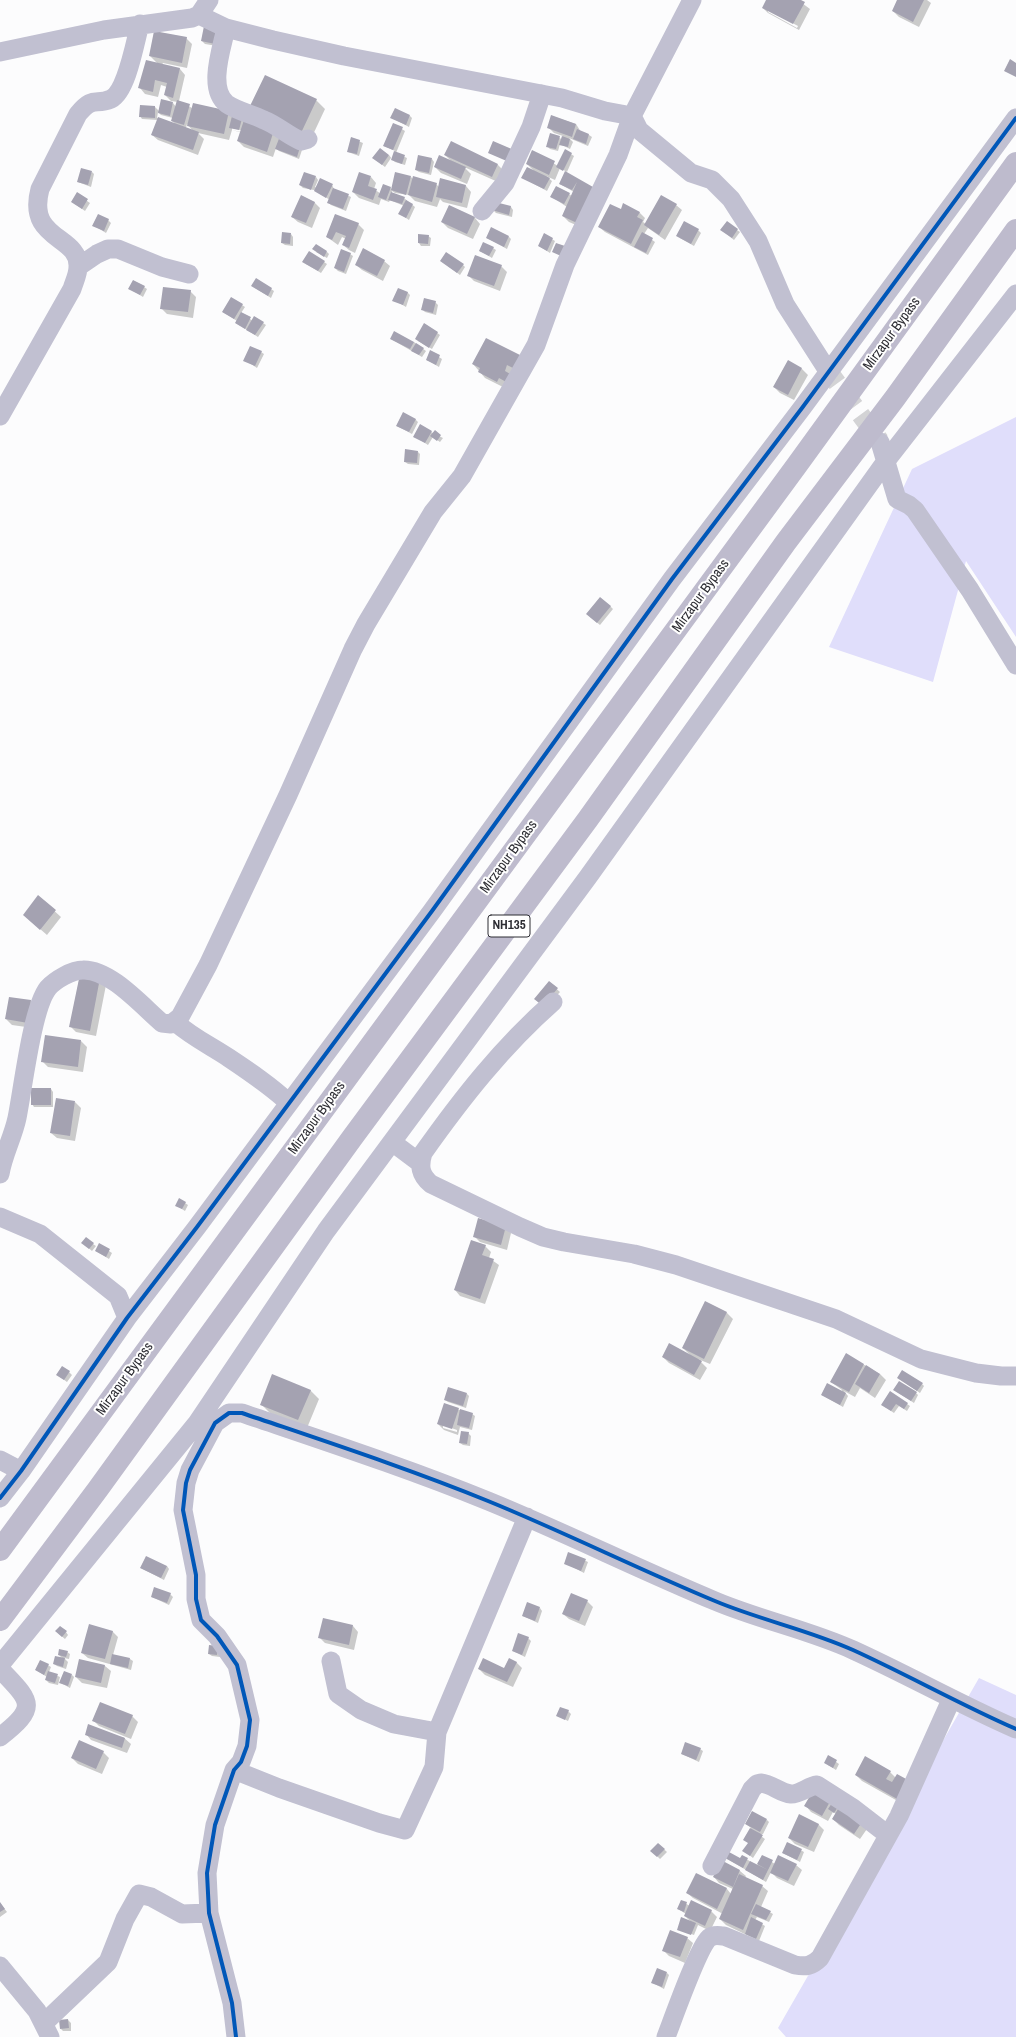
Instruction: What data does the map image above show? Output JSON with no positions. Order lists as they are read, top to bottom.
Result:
{
  "streets": {
    "highway": ["Mirzapur Bypass", "NH135"]
  }
}
